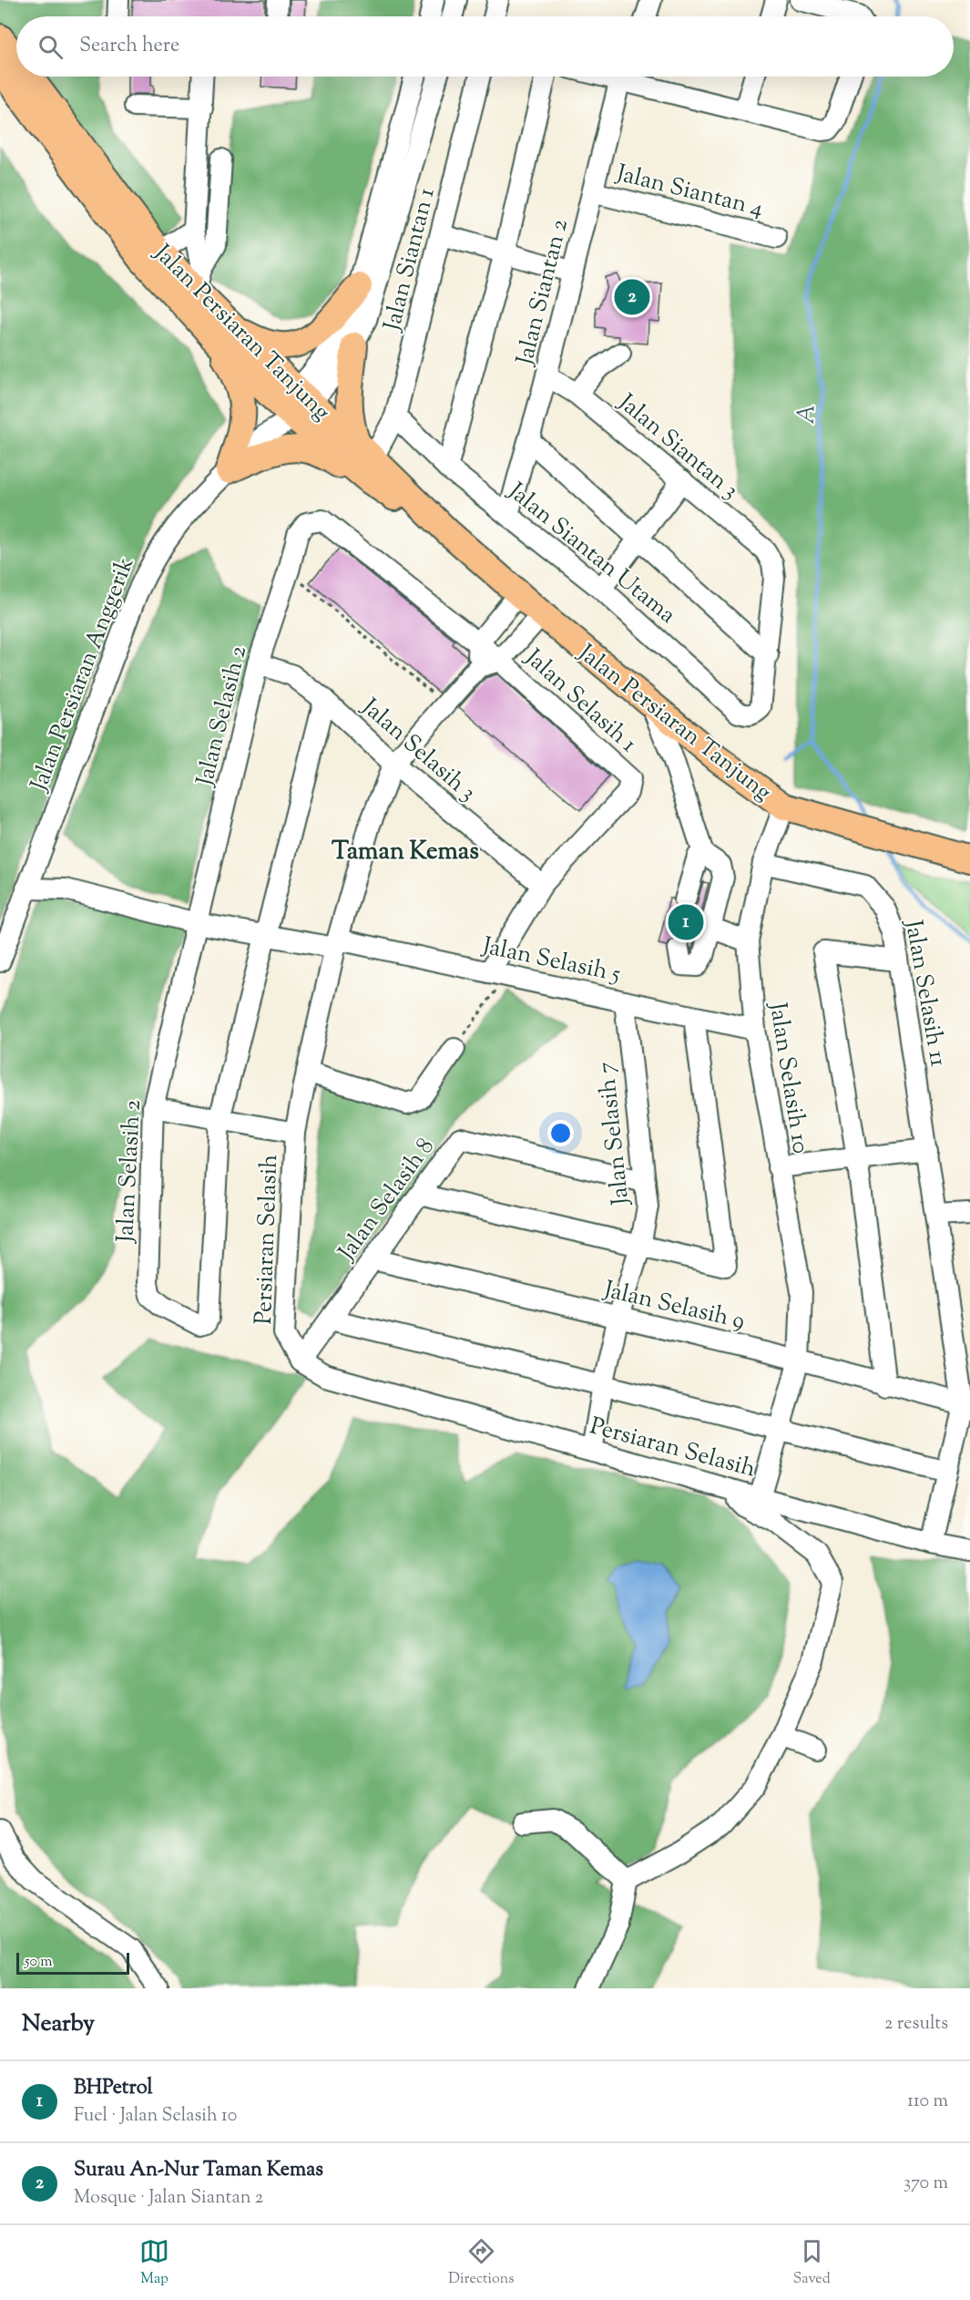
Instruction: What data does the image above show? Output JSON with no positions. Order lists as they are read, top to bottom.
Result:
{
  "streets": {
    "main road": ["Jalan Persiaran Tanjung"],
    "street": [
      "Jalan Siantan 4",
      "Jalan Siantan 1",
      "Jalan Siantan 2",
      "Jalan Siantan 3",
      "Jalan Siantan Utama",
      "Jalan Persiaran Anggerik",
      "Jalan Selasih 1",
      "Jalan Selasih 2",
      "Jalan Selasih 3",
      "Jalan Selasih 5",
      "Jalan Selasih 11",
      "Jalan Selasih 10",
      "Jalan Selasih 7",
      "Jalan Selasih 8",
      "Persiaran Selasih",
      "Jalan Selasih 9"
    ]
  },
  "crossings": [
    ["Jalan Siantan 4", "Jalan Siantan 2"],
    ["Jalan Siantan 1", "Jalan Persiaran Tanjung"],
    ["Jalan Siantan 1", "Jalan Siantan Utama"],
    ["Jalan Siantan 2", "Jalan Siantan 3"],
    ["Jalan Siantan 2", "Jalan Siantan Utama"],
    ["Jalan Persiaran Tanjung", "Jalan Persiaran Anggerik"],
    ["Jalan Persiaran Tanjung", "Jalan Selasih 10"],
    ["Jalan Siantan 3", "Jalan Siantan Utama"],
    ["Jalan Selasih 1", "Jalan Selasih 2"],
    ["Jalan Selasih 1", "Jalan Selasih 3"],
    ["Jalan Selasih 1", "Jalan Selasih 5"],
    ["Jalan Selasih 2", "Jalan Selasih 3"],
    ["Jalan Selasih 2", "Jalan Selasih 5"],
    ["Jalan Selasih 3", "Persiaran Selasih"],
    ["Jalan Selasih 5", "Jalan Selasih 10"],
    ["Jalan Selasih 5", "Jalan Selasih 7"],
    ["Jalan Selasih 5", "Persiaran Selasih"],
    ["Jalan Selasih 11", "Jalan Selasih 10"],
    ["Jalan Selasih 11", "Persiaran Selasih"],
    ["Jalan Selasih 11", "Jalan Selasih 9"],
    ["Jalan Selasih 10", "Persiaran Selasih"],
    ["Jalan Selasih 10", "Jalan Selasih 9"],
    ["Jalan Selasih 7", "Jalan Selasih 8"],
    ["Jalan Selasih 7", "Persiaran Selasih"],
    ["Jalan Selasih 7", "Jalan Selasih 9"],
    ["Jalan Selasih 8", "Persiaran Selasih"],
    ["Jalan Selasih 8", "Jalan Selasih 9"]
  ],
  "districts": ["Taman Kemas"],
  "water": ["A"],
  "scale_bar": "50 m",
  "page": {
    "search": "Search here",
    "pins": ["2", "1"],
    "scale": "50 m",
    "heading": ["Nearby", "2 results"],
    "list": [
      {
        "mark": "1",
        "name": "BHPetrol",
        "note": "Fuel · Jalan Selasih 10",
        "value": "110 m"
      },
      {
        "mark": "2",
        "name": "Surau An-Nur Taman Kemas",
        "note": "Mosque · Jalan Siantan 2",
        "value": "370 m"
      }
    ],
    "nav": ["Map", "Directions", "Saved"]
  }
}
